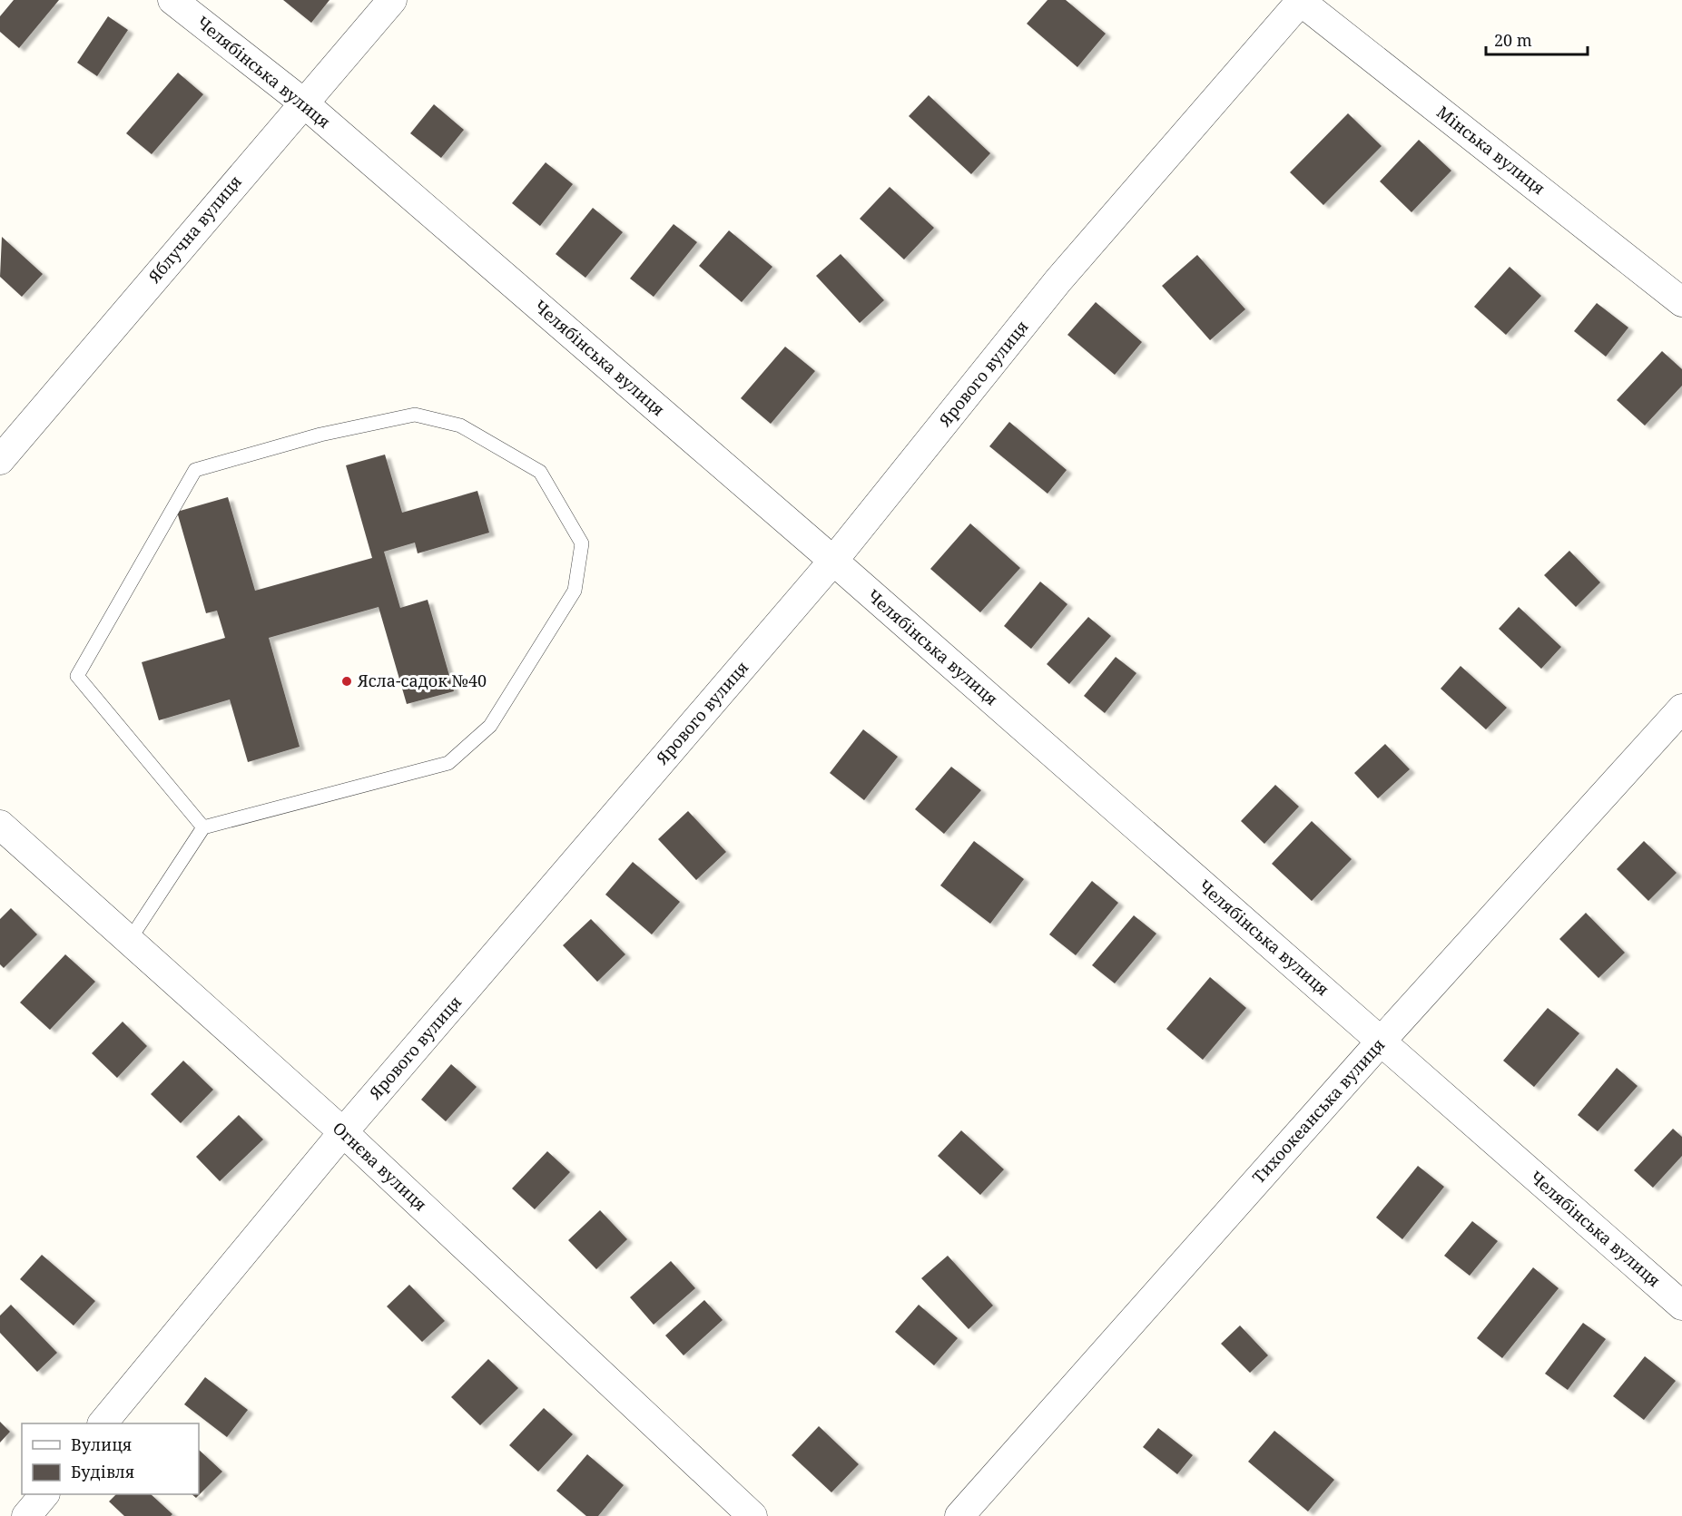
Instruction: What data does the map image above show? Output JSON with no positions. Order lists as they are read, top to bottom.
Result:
{
  "streets": {
    "street": [
      "Челябінська вулиця",
      "Мінська вулиця",
      "Яблучна вулиця",
      "Ярового вулиця",
      "Тихоокеанська вулиця",
      "Огнєва вулиця"
    ]
  },
  "crossings": [
    ["Челябінська вулиця", "Яблучна вулиця"],
    ["Челябінська вулиця", "Ярового вулиця"],
    ["Челябінська вулиця", "Тихоокеанська вулиця"],
    ["Мінська вулиця", "Ярового вулиця"],
    ["Ярового вулиця", "Огнєва вулиця"]
  ],
  "places": ["Ясла-садок №40"],
  "legend": ["Вулиця", "Будівля"],
  "scale_bar": "20 m"
}
